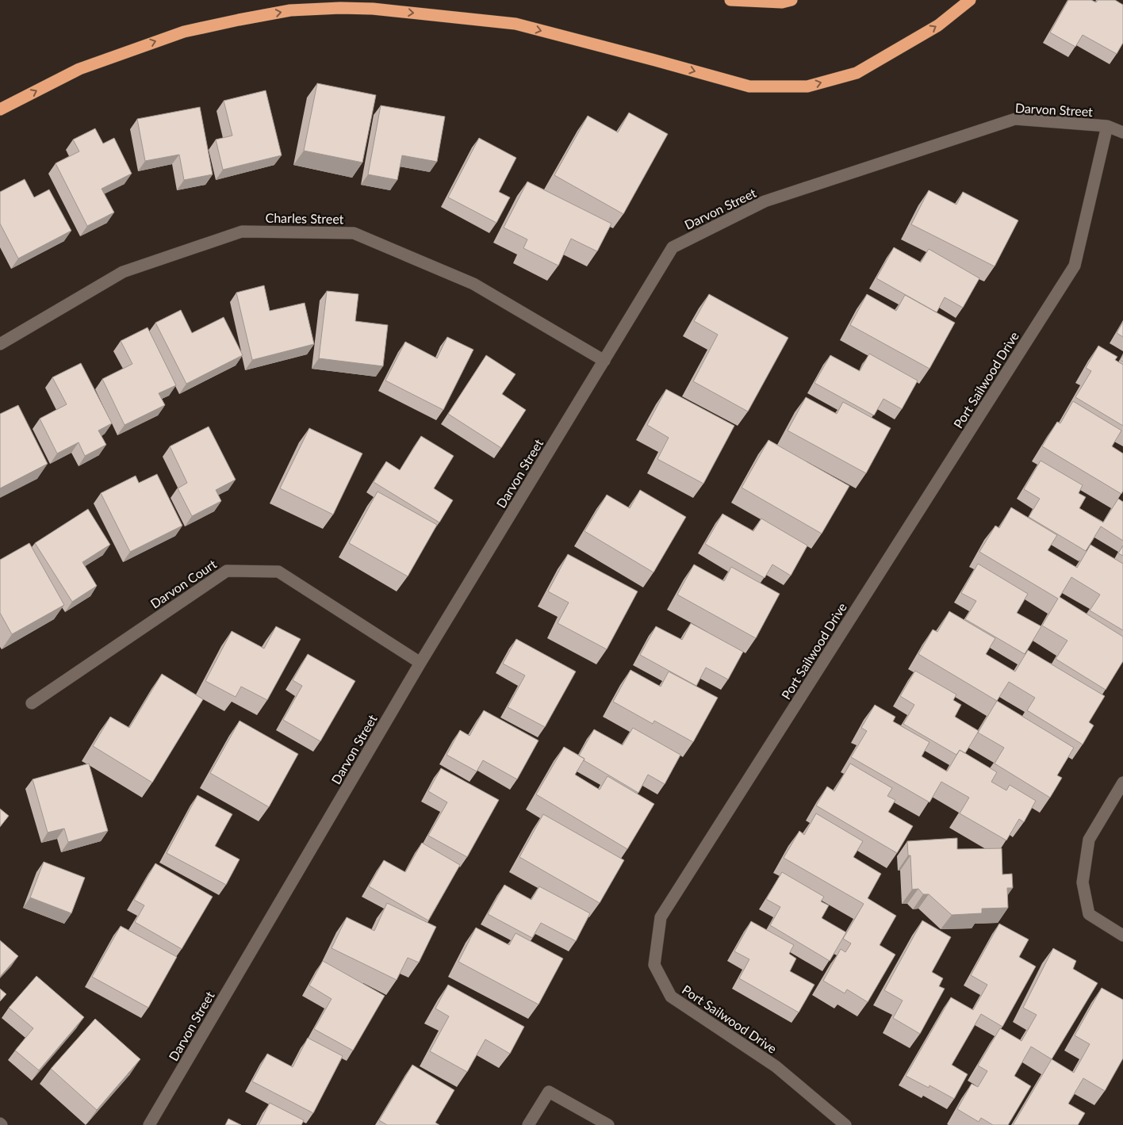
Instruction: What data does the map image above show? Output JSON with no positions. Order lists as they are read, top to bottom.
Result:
{
  "streets": {
    "street": [
      "Darvon Street",
      "Charles Street",
      "Port Sailwood Drive",
      "Darvon Court"
    ]
  },
  "crossings": [
    ["Darvon Street", "Charles Street"],
    ["Darvon Street", "Port Sailwood Drive"],
    ["Darvon Street", "Darvon Court"]
  ]
}
